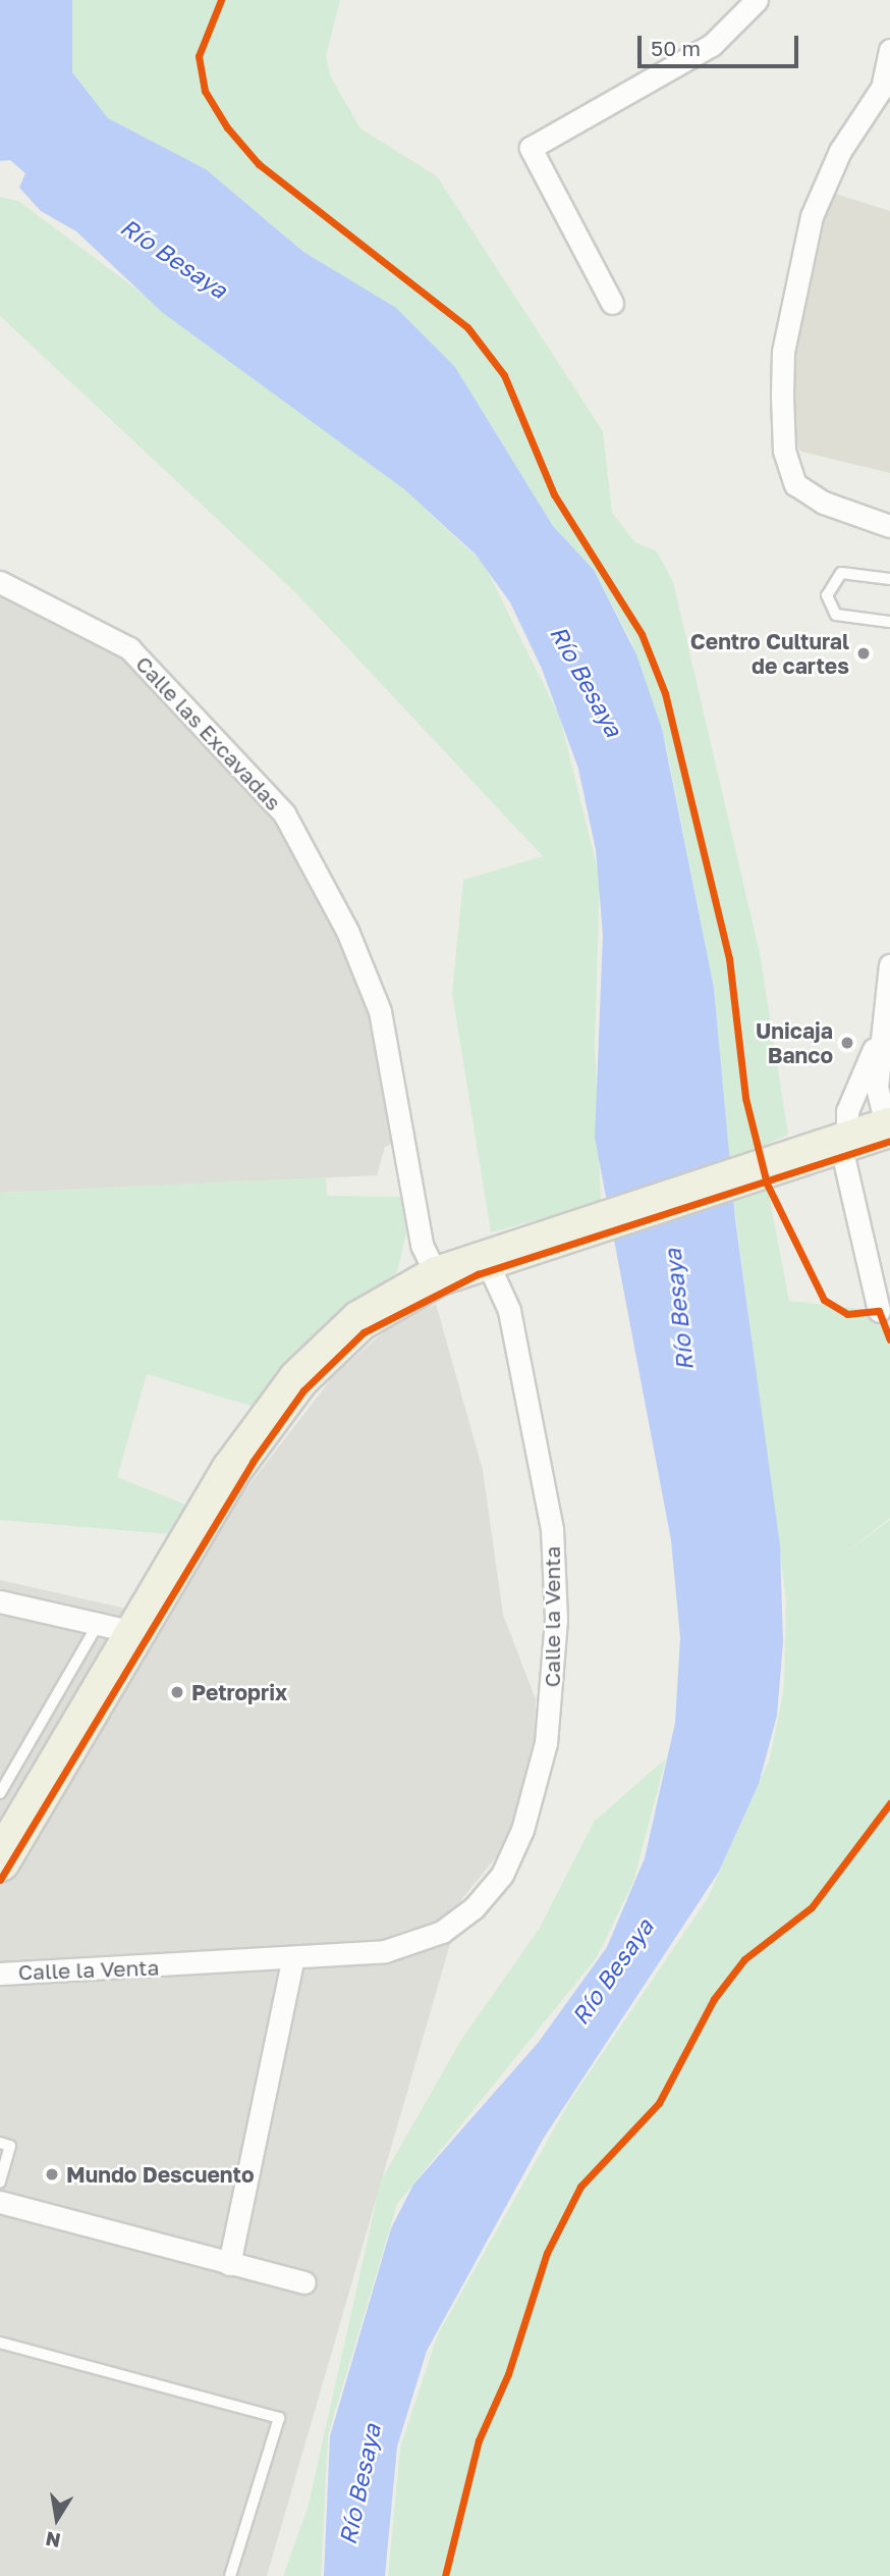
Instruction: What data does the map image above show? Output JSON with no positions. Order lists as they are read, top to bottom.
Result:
{
  "streets": {
    "street": ["Calle las Excavadas", "Calle la Venta"]
  },
  "water": ["Río Besaya"],
  "places": [
    "Centro Cultural de cartes",
    "Unicaja Banco",
    "Petroprix",
    "Mundo Descuento"
  ],
  "scale_bar": "50 m",
  "north": "bottom"
}
